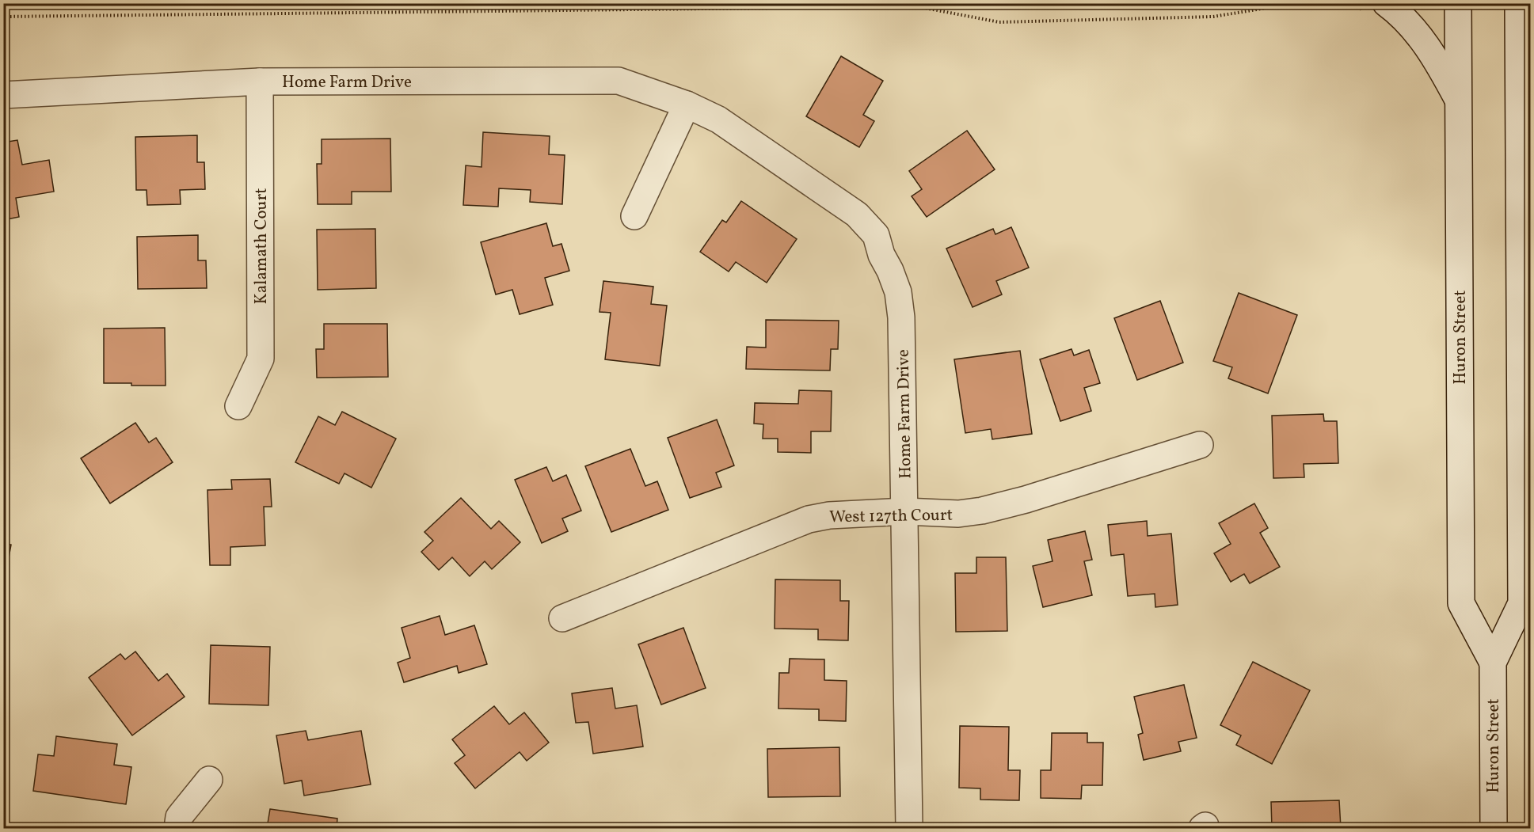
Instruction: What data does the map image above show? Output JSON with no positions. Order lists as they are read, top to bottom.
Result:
{
  "streets": {
    "street": [
      "Home Farm Drive",
      "Kalamath Court",
      "Huron Street",
      "West 127th Court"
    ]
  },
  "crossings": [
    ["Home Farm Drive", "Kalamath Court"],
    ["Home Farm Drive", "West 127th Court"]
  ]
}
